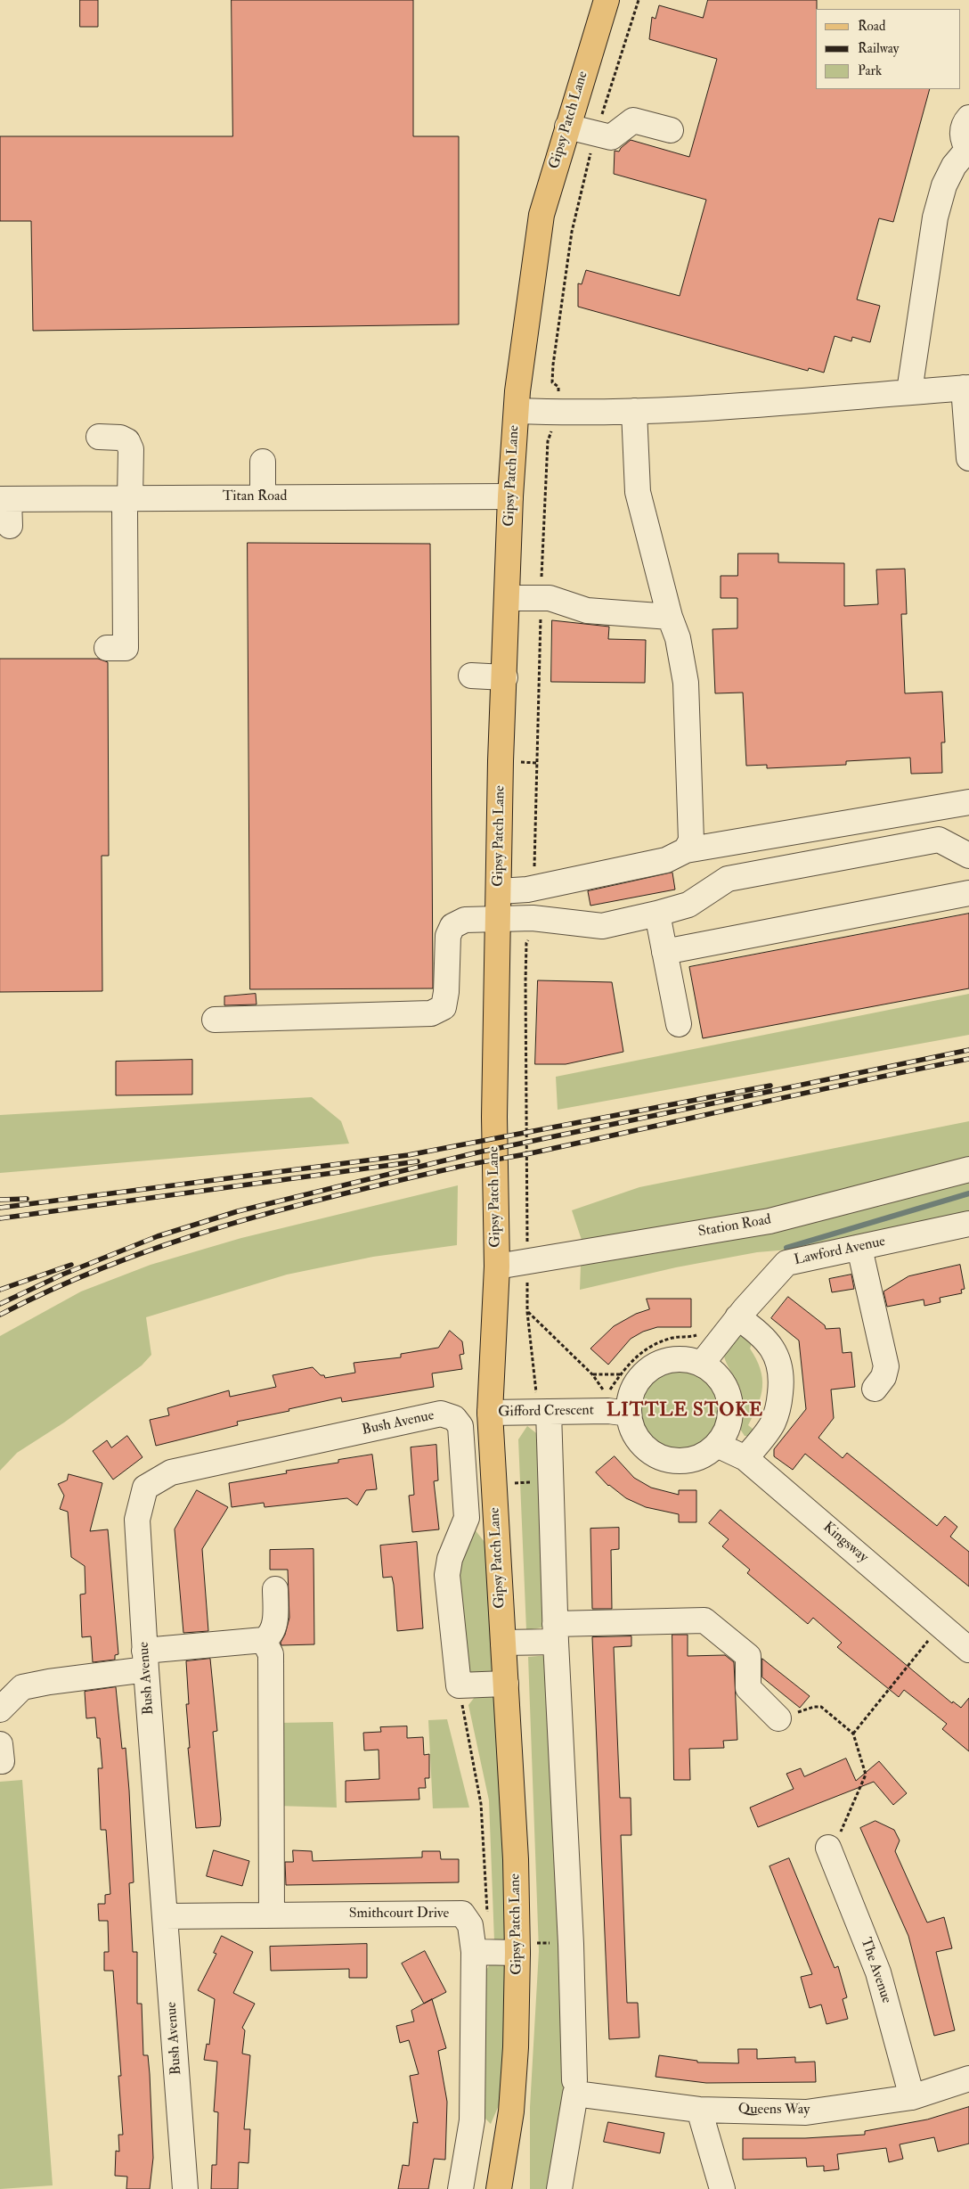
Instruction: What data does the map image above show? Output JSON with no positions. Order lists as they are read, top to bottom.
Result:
{
  "streets": {
    "main road": ["Gipsy Patch Lane"],
    "street": [
      "Titan Road",
      "Station Road",
      "Lawford Avenue",
      "Gifford Crescent",
      "Bush Avenue",
      "Kingsway",
      "Smithcourt Drive",
      "The Avenue",
      "Queens Way"
    ]
  },
  "crossings": [
    ["Gipsy Patch Lane", "Titan Road"],
    ["Gipsy Patch Lane", "Station Road"],
    ["Gipsy Patch Lane", "Gifford Crescent"],
    ["Gipsy Patch Lane", "Bush Avenue"],
    ["Lawford Avenue", "Gifford Crescent"],
    ["Lawford Avenue", "Kingsway"],
    ["Gifford Crescent", "Kingsway"],
    ["Bush Avenue", "Smithcourt Drive"],
    ["The Avenue", "Queens Way"]
  ],
  "districts": ["LITTLE STOKE"],
  "legend": ["Road", "Railway", "Park"]
}
